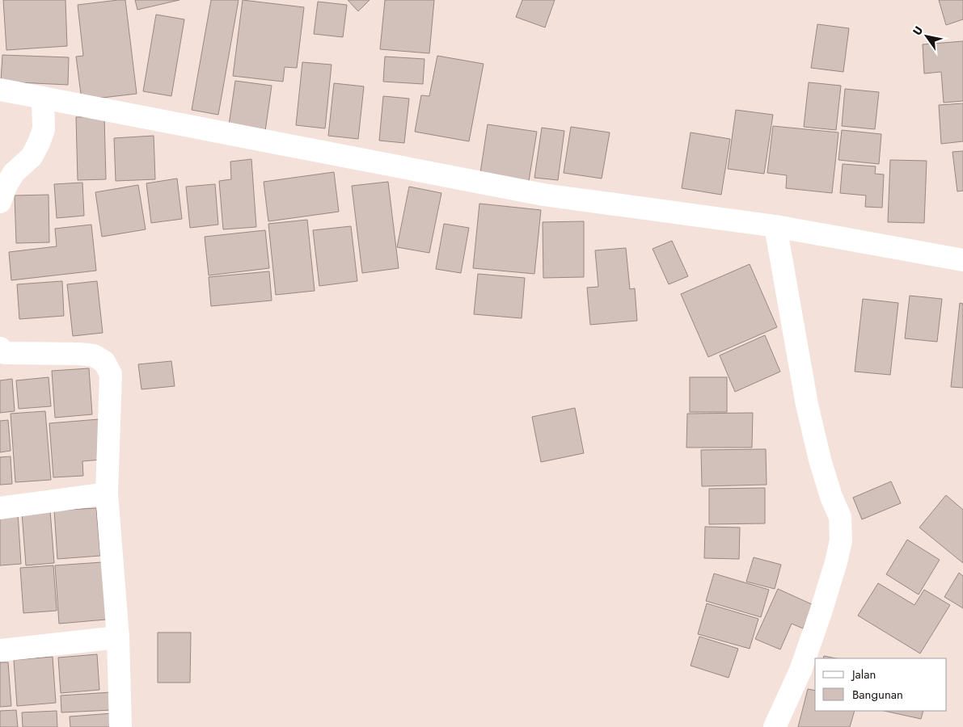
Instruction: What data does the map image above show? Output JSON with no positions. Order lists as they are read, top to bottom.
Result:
{
  "legend": ["Jalan", "Bangunan"],
  "north": "top left"
}
